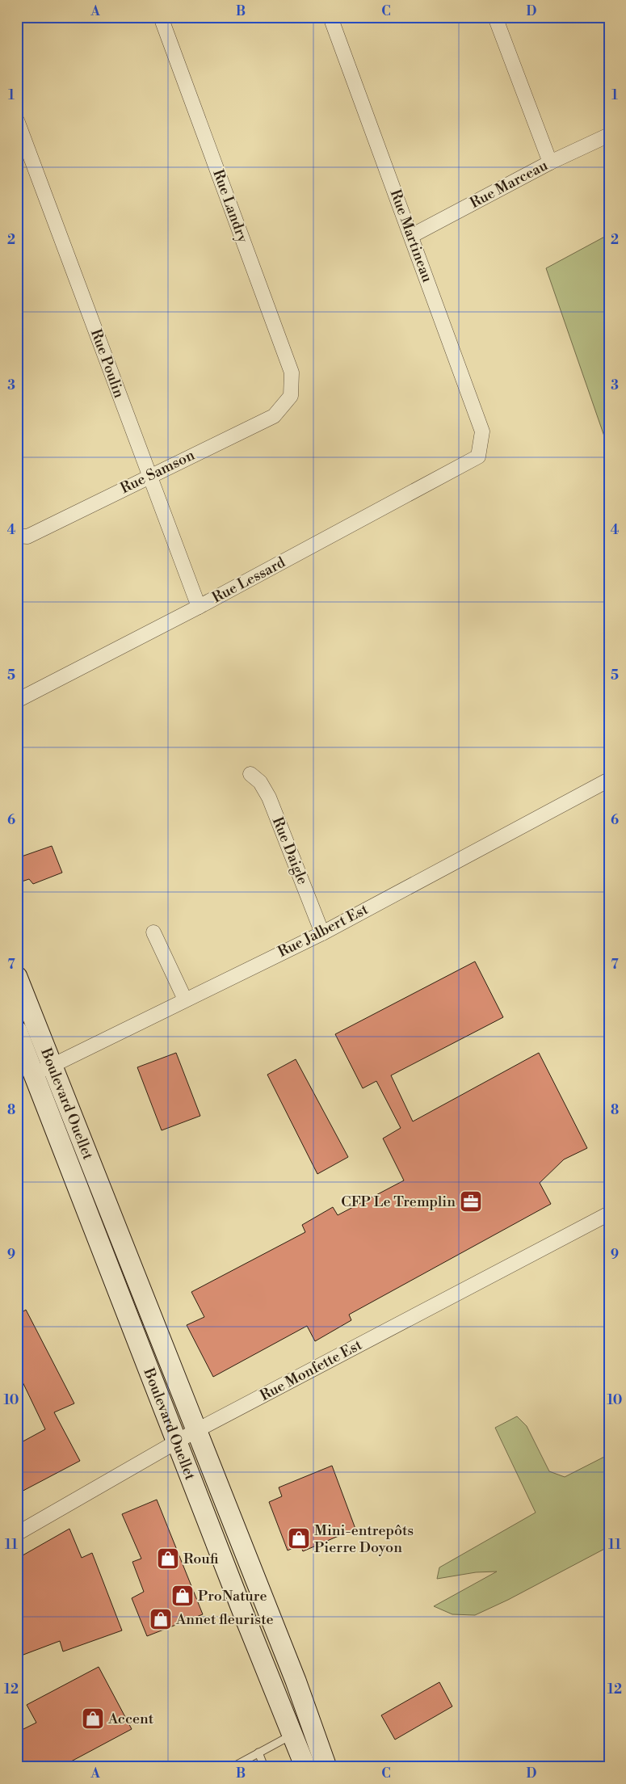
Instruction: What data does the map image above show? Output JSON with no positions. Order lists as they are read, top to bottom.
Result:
{
  "streets": {
    "street": [
      "Rue Marceau",
      "Rue Landry",
      "Rue Martineau",
      "Rue Poulin",
      "Rue Samson",
      "Rue Lessard",
      "Rue Daigle",
      "Rue Jalbert Est",
      "Boulevard Ouellet",
      "Rue Monfette Est"
    ]
  },
  "crossings": [
    ["Rue Marceau", "Rue Martineau"],
    ["Rue Landry", "Rue Samson"],
    ["Rue Martineau", "Rue Lessard"],
    ["Rue Poulin", "Rue Samson"],
    ["Rue Poulin", "Rue Lessard"],
    ["Rue Daigle", "Rue Jalbert Est"],
    ["Rue Jalbert Est", "Boulevard Ouellet"],
    ["Boulevard Ouellet", "Rue Monfette Est"]
  ],
  "places": {
    "office": ["CFP Le Tremplin"],
    "shop": [
      "Mini-entrepôts Pierre Doyon",
      "Roufi",
      "ProNature",
      "Annet fleuriste",
      "Accent"
    ]
  },
  "grid": {
    "columns": [
      "A",
      "B",
      "C",
      "D"
    ],
    "rows": [
      "1",
      "2",
      "3",
      "4",
      "5",
      "6",
      "7",
      "8",
      "9",
      "10",
      "11",
      "12"
    ]
  }
}
